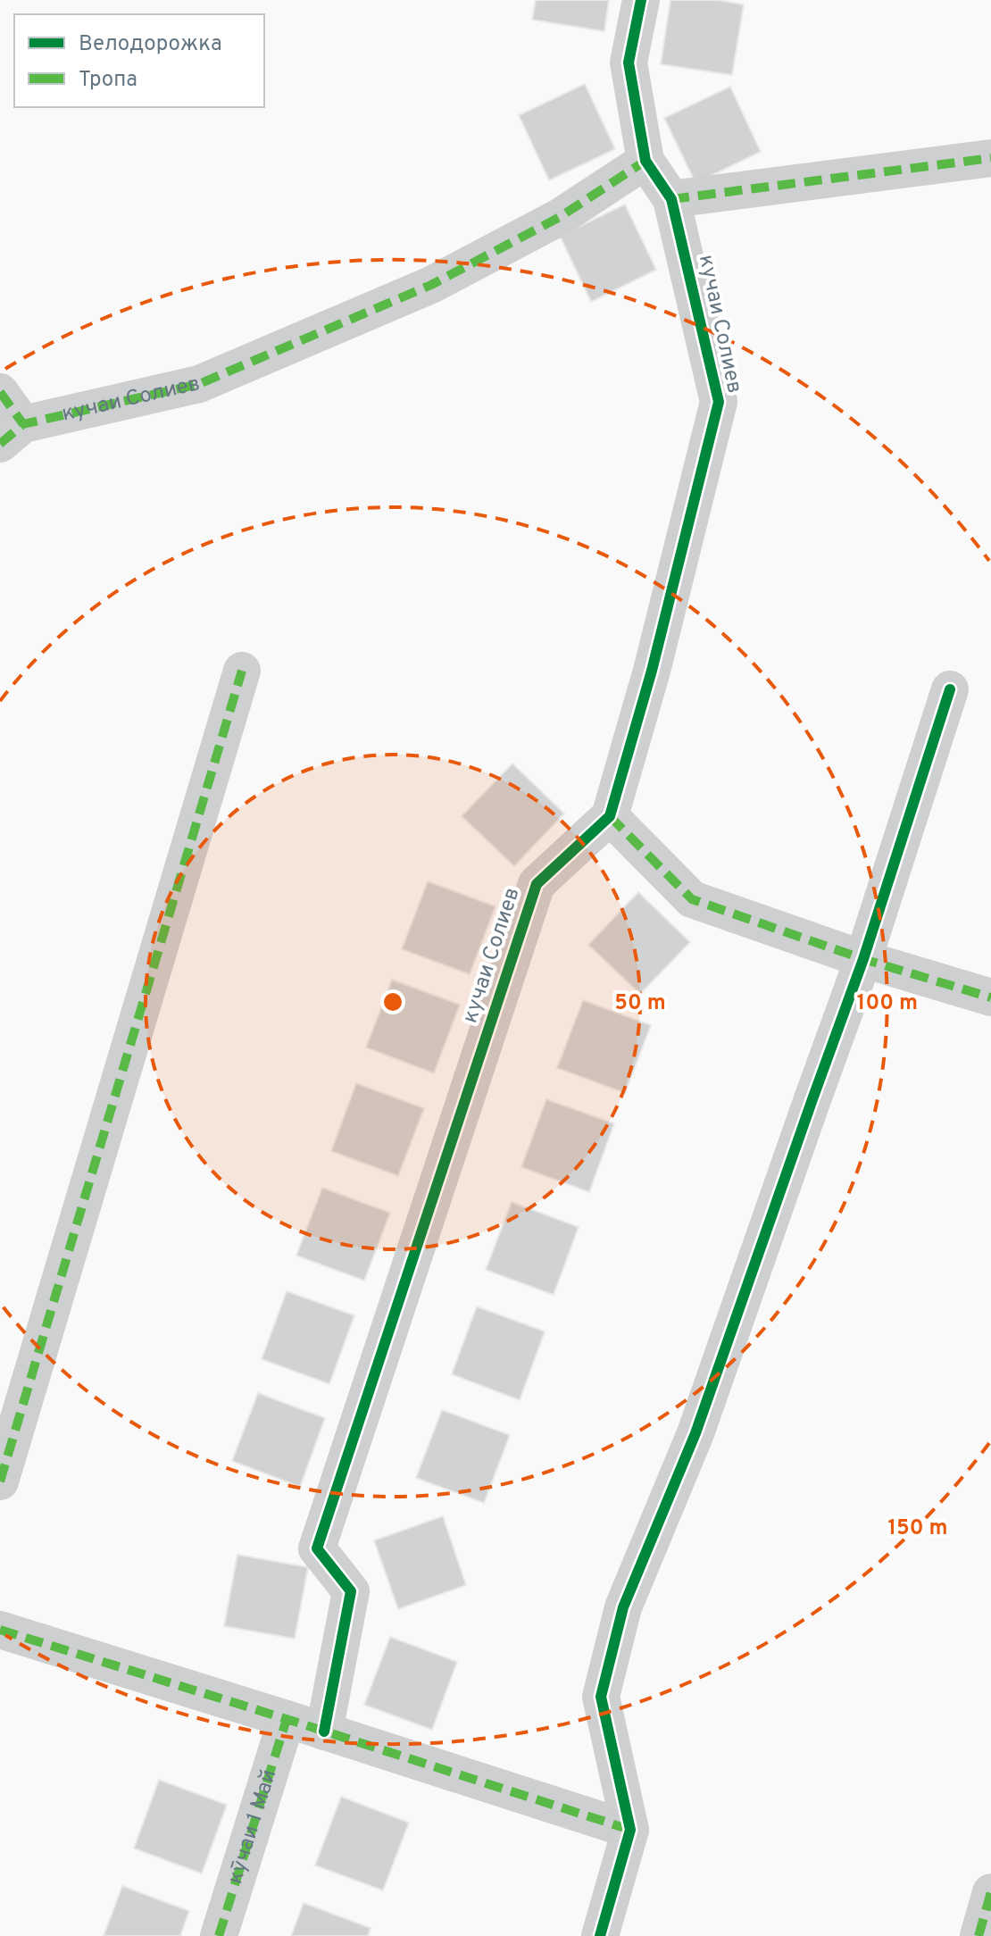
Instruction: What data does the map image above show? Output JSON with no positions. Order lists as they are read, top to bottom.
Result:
{
  "streets": {
    "street": ["кучаи Солиев", "кӯчаи 1 Май"]
  },
  "legend": ["Велодорожка", "Тропа"],
  "rings": ["50 m", "100 m", "150 m"]
}
